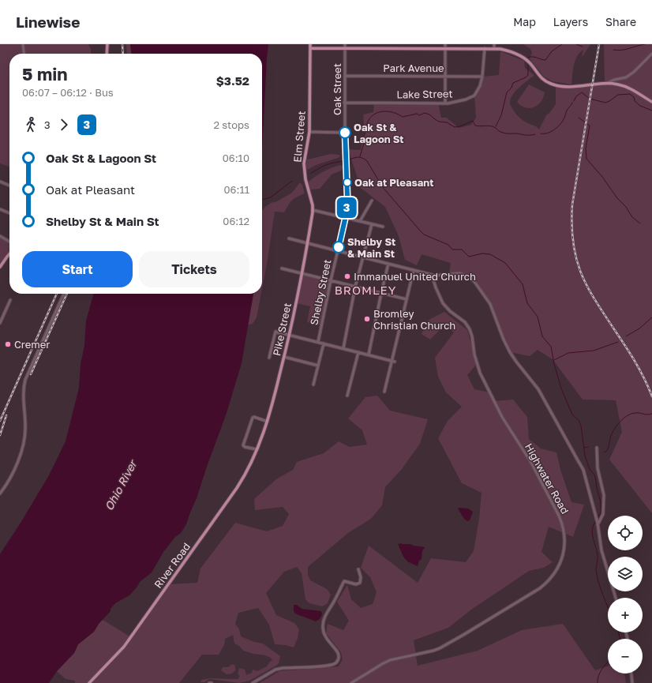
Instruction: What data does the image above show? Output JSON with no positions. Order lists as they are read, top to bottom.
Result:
{
  "streets": {
    "main road": ["Elm Street", "Pike Street", "River Road"],
    "street": [
      "Park Avenue",
      "Oak Street",
      "Lake Street",
      "Shelby Street",
      "Highwater Road"
    ]
  },
  "crossings": [
    ["Park Avenue", "Oak Street"],
    ["Park Avenue", "Lake Street"],
    ["Oak Street", "Lake Street"],
    ["Oak Street", "Shelby Street"],
    ["Elm Street", "Pike Street"],
    ["Pike Street", "River Road"]
  ],
  "districts": ["BROMLEY"],
  "water": ["Ohio River"],
  "places": [
    "Oak St & Lagoon St",
    "Oak at Pleasant",
    "Shelby St & Main St",
    "Immanuel United Church",
    "Bromley Christian Church",
    "Cremer"
  ],
  "lines": ["bus line 3"],
  "page": {
    "header": "Linewise",
    "nav": ["Map", "Layers", "Share"],
    "on_map": "3",
    "heading": ["5 min", "06:07 – 06:12 · Bus", "$3.52"],
    "legs": ["3", "3", "2 stops"],
    "list": [
      {
        "name": "Oak St & Lagoon St",
        "value": "06:10"
      },
      {
        "name": "Oak at Pleasant",
        "value": "06:11"
      },
      {
        "name": "Shelby St & Main St",
        "value": "06:12"
      }
    ],
    "buttons": ["Start", "Tickets"],
    "map_buttons": ["+", "−"]
  }
}
